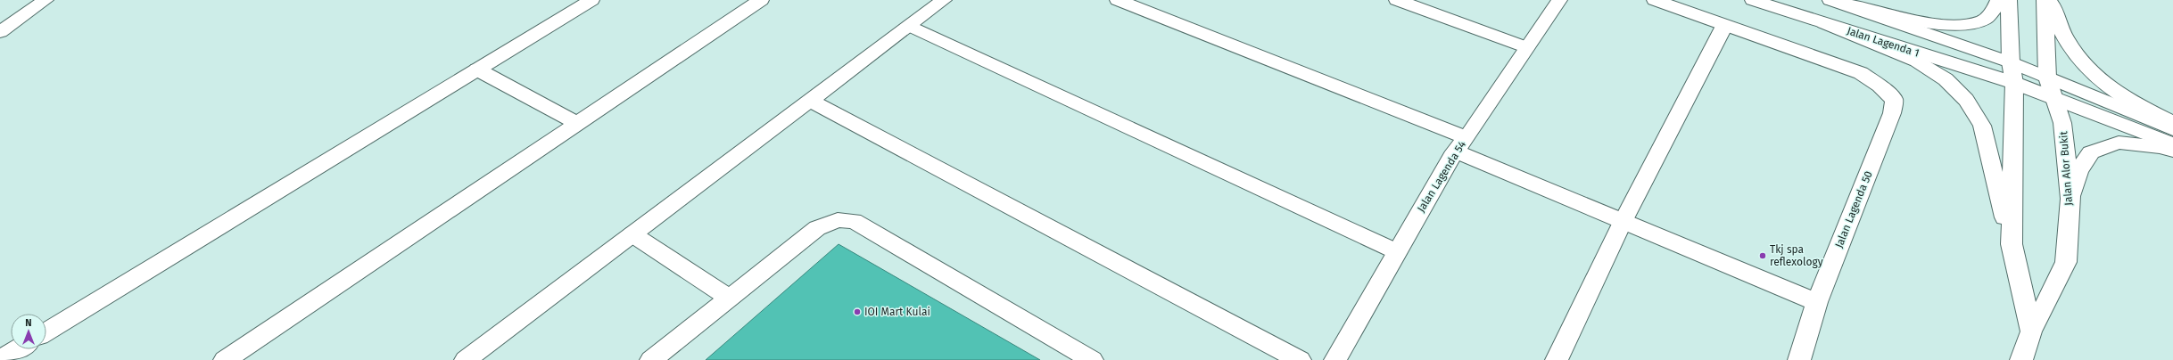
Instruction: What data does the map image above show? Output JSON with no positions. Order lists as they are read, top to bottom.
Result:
{
  "streets": {
    "street": [
      "Jalan Lagenda 1",
      "Jalan Alor Bukit",
      "Jalan Lagenda 54",
      "Jalan Lagenda 50"
    ]
  },
  "crossings": [
    ["Jalan Lagenda 1", "Jalan Alor Bukit"]
  ],
  "places": ["Tkj spa reflexology", "IOI Mart Kulai"],
  "north": "top"
}
